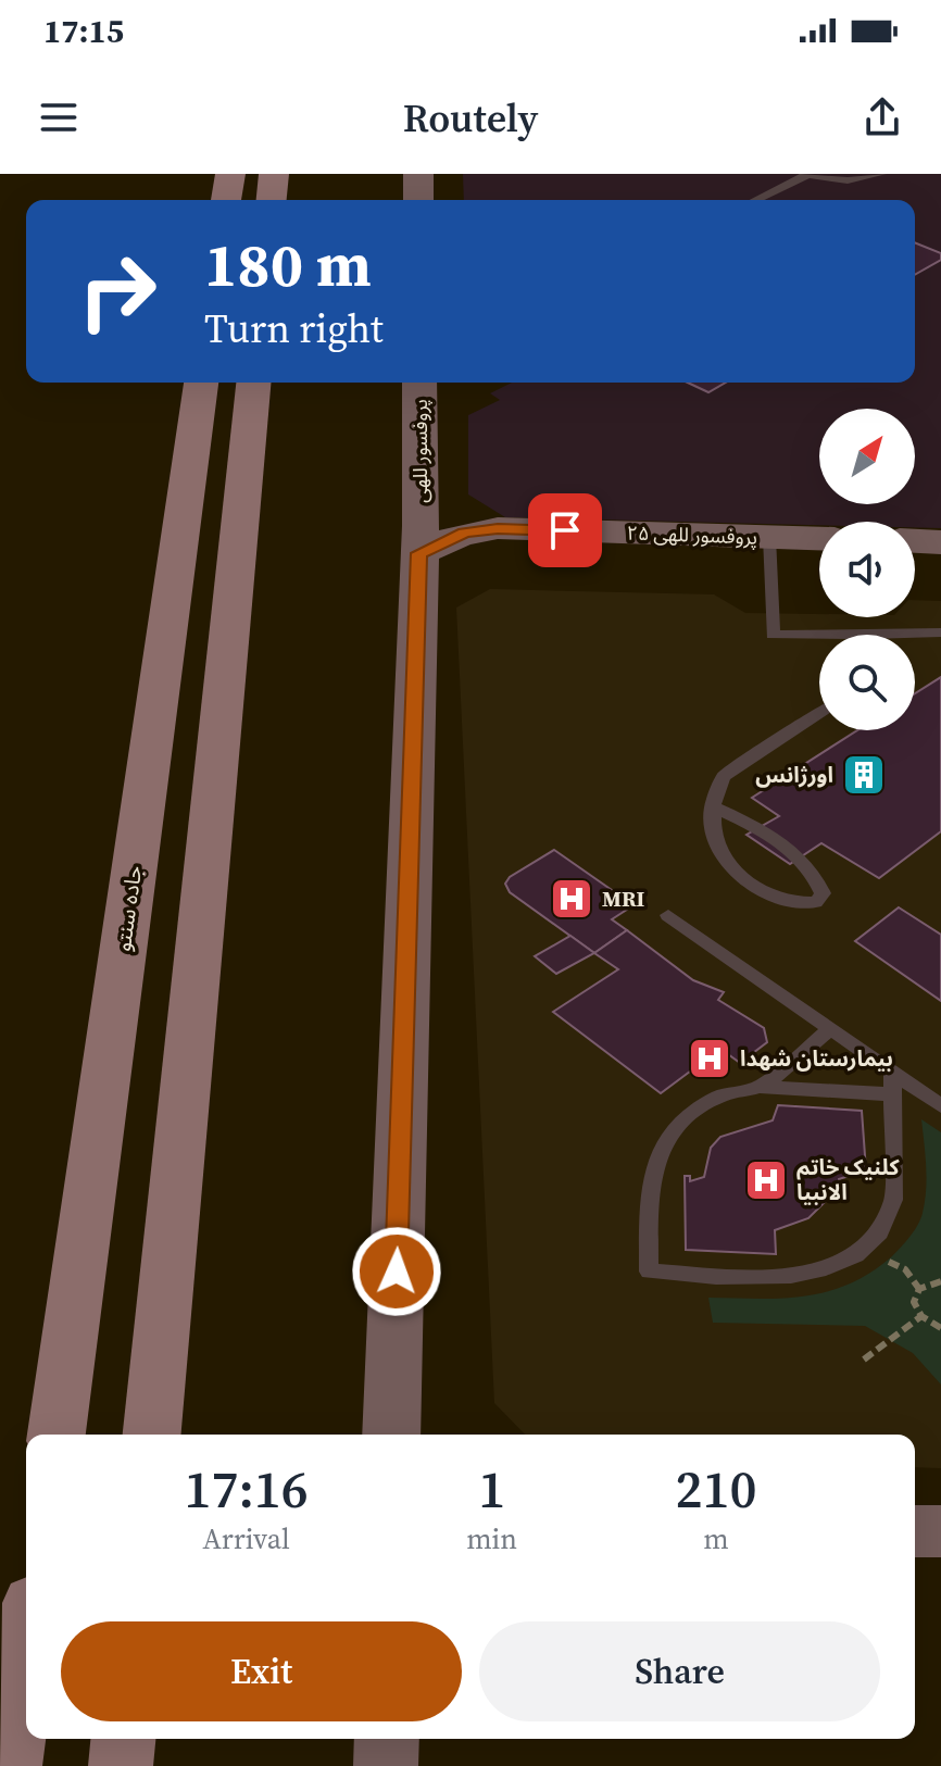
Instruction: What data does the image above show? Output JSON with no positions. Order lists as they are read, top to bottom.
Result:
{
  "streets": {
    "main road": ["جاده سنتو"],
    "street": ["پروفسور للهی", "پروفسور للهی ۲۵"]
  },
  "places": {
    "building": ["اورژانس"],
    "hospital": ["MRI", "بیمارستان شهدا", "کلنیک خاتم الانبیا"]
  },
  "north": "top right",
  "page": {
    "status": "17:15",
    "header": "Routely",
    "turn": ["180 m", "Turn right"],
    "eta": [
      "17:16",
      "Arrival",
      "1",
      "min",
      "210",
      "m"
    ],
    "buttons": ["Exit", "Share"]
  }
}
